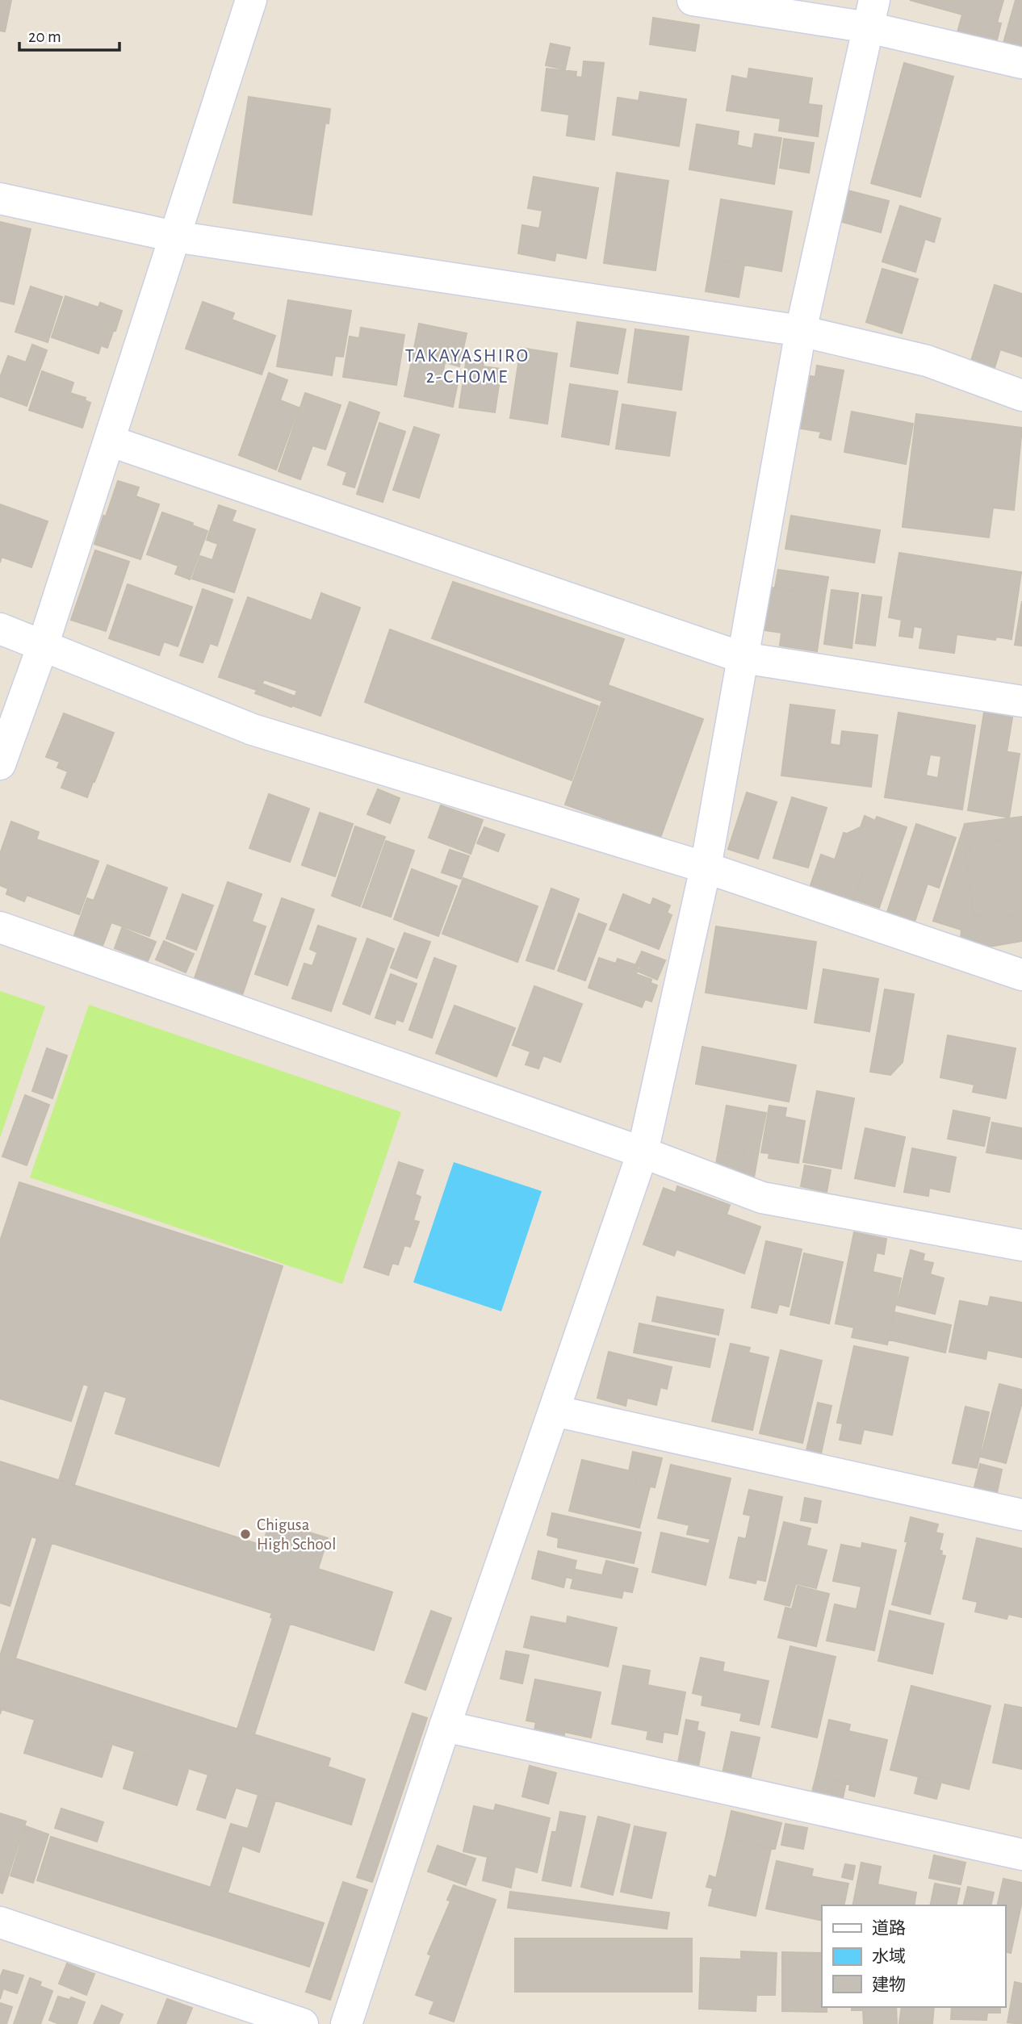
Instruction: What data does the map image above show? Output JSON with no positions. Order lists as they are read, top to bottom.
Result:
{
  "districts": ["TAKAYASHIRO 2-CHOME"],
  "places": ["Chigusa High School"],
  "legend": ["道路", "水域", "建物"],
  "scale_bar": "20 m"
}
